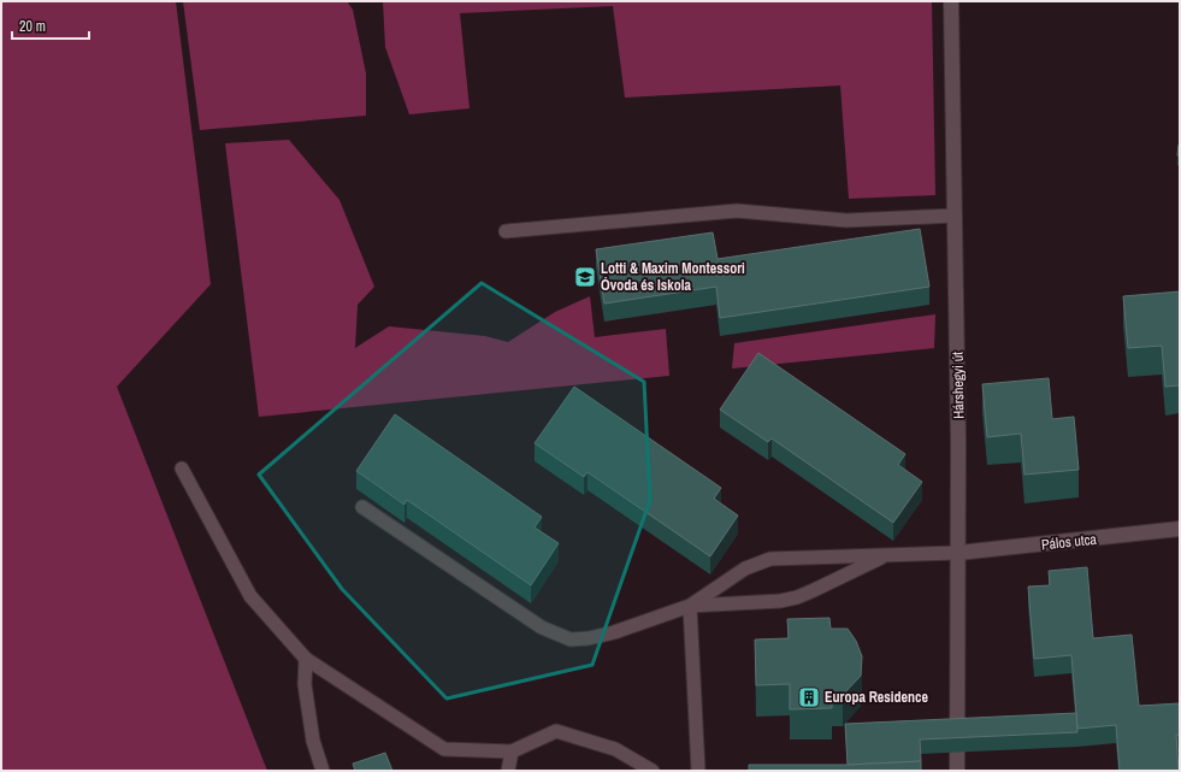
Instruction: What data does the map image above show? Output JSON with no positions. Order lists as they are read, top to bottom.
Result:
{
  "streets": {
    "street": ["Hárshegyi út", "Pálos utca"]
  },
  "crossings": [
    ["Hárshegyi út", "Pálos utca"]
  ],
  "places": {
    "school or university": ["Lotti & Maxim Montessori Óvoda és Iskola"],
    "building": ["Europa Residence"]
  },
  "scale_bar": "20 m"
}
